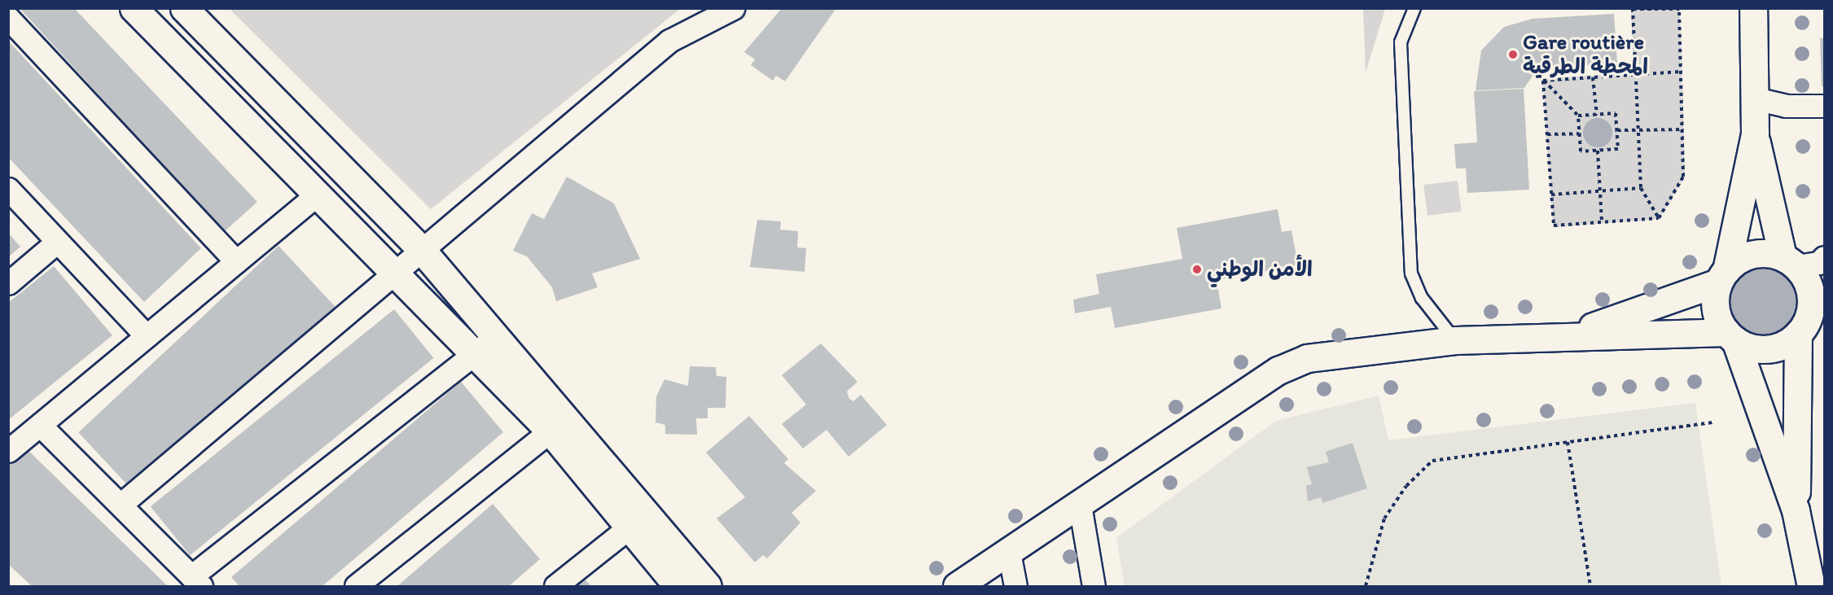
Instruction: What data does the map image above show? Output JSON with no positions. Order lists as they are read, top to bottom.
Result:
{
  "places": ["Gare routière المحطة الطرقية", "الأمن الوطني"]
}
